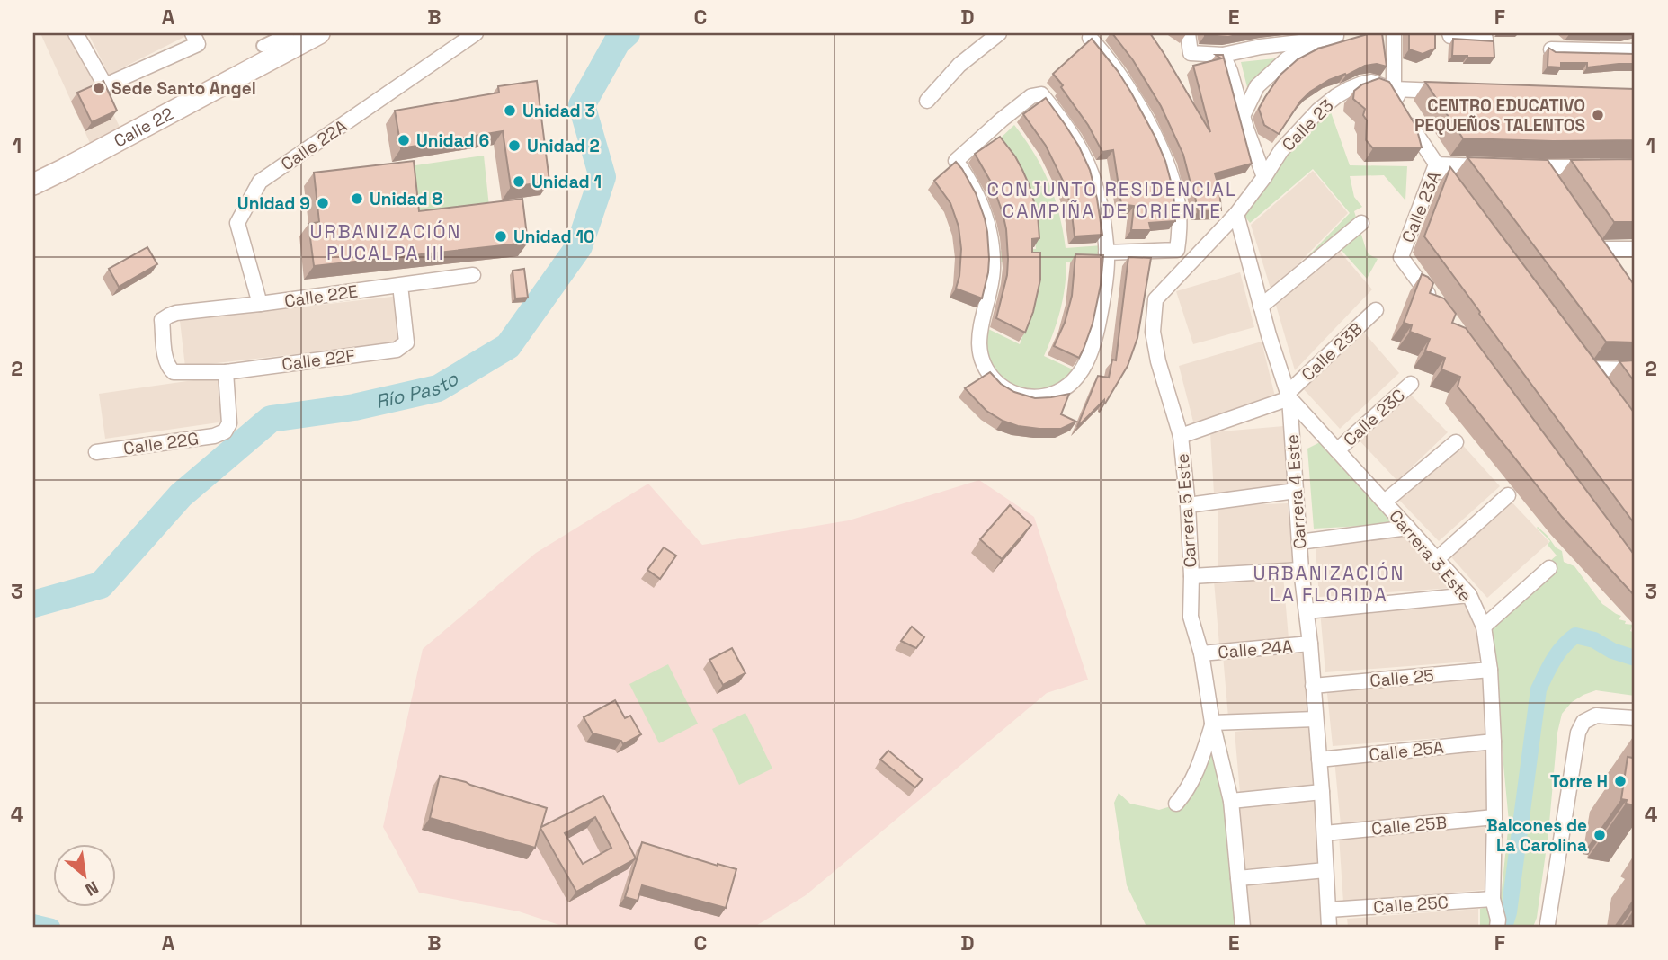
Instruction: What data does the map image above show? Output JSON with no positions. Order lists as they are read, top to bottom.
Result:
{
  "streets": {
    "main road": ["Calle 22"],
    "street": [
      "Calle 23",
      "Calle 22A",
      "Calle 23A",
      "Calle 22E",
      "Calle 23B",
      "Calle 22F",
      "Calle 23C",
      "Calle 22G",
      "Carrera 4 Este",
      "Carrera 5 Este",
      "Carrera 3 Este",
      "Calle 24A",
      "Calle 25",
      "Calle 25A",
      "Calle 25B",
      "Calle 25C"
    ]
  },
  "crossings": [
    ["Calle 23", "Carrera 4 Este"],
    ["Calle 23", "Carrera 5 Este"],
    ["Calle 22A", "Calle 22E"],
    ["Calle 22E", "Calle 22F"],
    ["Calle 23B", "Carrera 4 Este"],
    ["Calle 23B", "Carrera 5 Este"],
    ["Calle 23B", "Carrera 3 Este"],
    ["Calle 22F", "Calle 22G"],
    ["Calle 23C", "Carrera 3 Este"],
    ["Carrera 4 Este", "Carrera 3 Este"],
    ["Carrera 4 Este", "Calle 24A"],
    ["Carrera 4 Este", "Calle 25"],
    ["Carrera 4 Este", "Calle 25A"],
    ["Carrera 4 Este", "Calle 25B"],
    ["Carrera 4 Este", "Calle 25C"],
    ["Carrera 5 Este", "Calle 24A"],
    ["Carrera 3 Este", "Calle 25"],
    ["Carrera 3 Este", "Calle 25A"],
    ["Carrera 3 Este", "Calle 25B"],
    ["Carrera 3 Este", "Calle 25C"]
  ],
  "districts": ["CONJUNTO RESIDENCIAL CAMPIÑA DE ORIENTE", "URBANIZACIÓN PUCALPA III", "URBANIZACIÓN LA FLORIDA"],
  "water": ["Río Pasto"],
  "places": [
    "Sede Santo Angel",
    "Unidad 3",
    "CENTRO EDUCATIVO PEQUEÑOS TALENTOS",
    "Unidad 6",
    "Unidad 2",
    "Unidad 1",
    "Unidad 8",
    "Unidad 9",
    "Unidad 10",
    "Torre H",
    "Balcones de La Carolina"
  ],
  "north": "bottom right",
  "grid": {
    "columns": [
      "A",
      "B",
      "C",
      "D",
      "E",
      "F"
    ],
    "rows": [
      "1",
      "2",
      "3",
      "4"
    ]
  }
}
